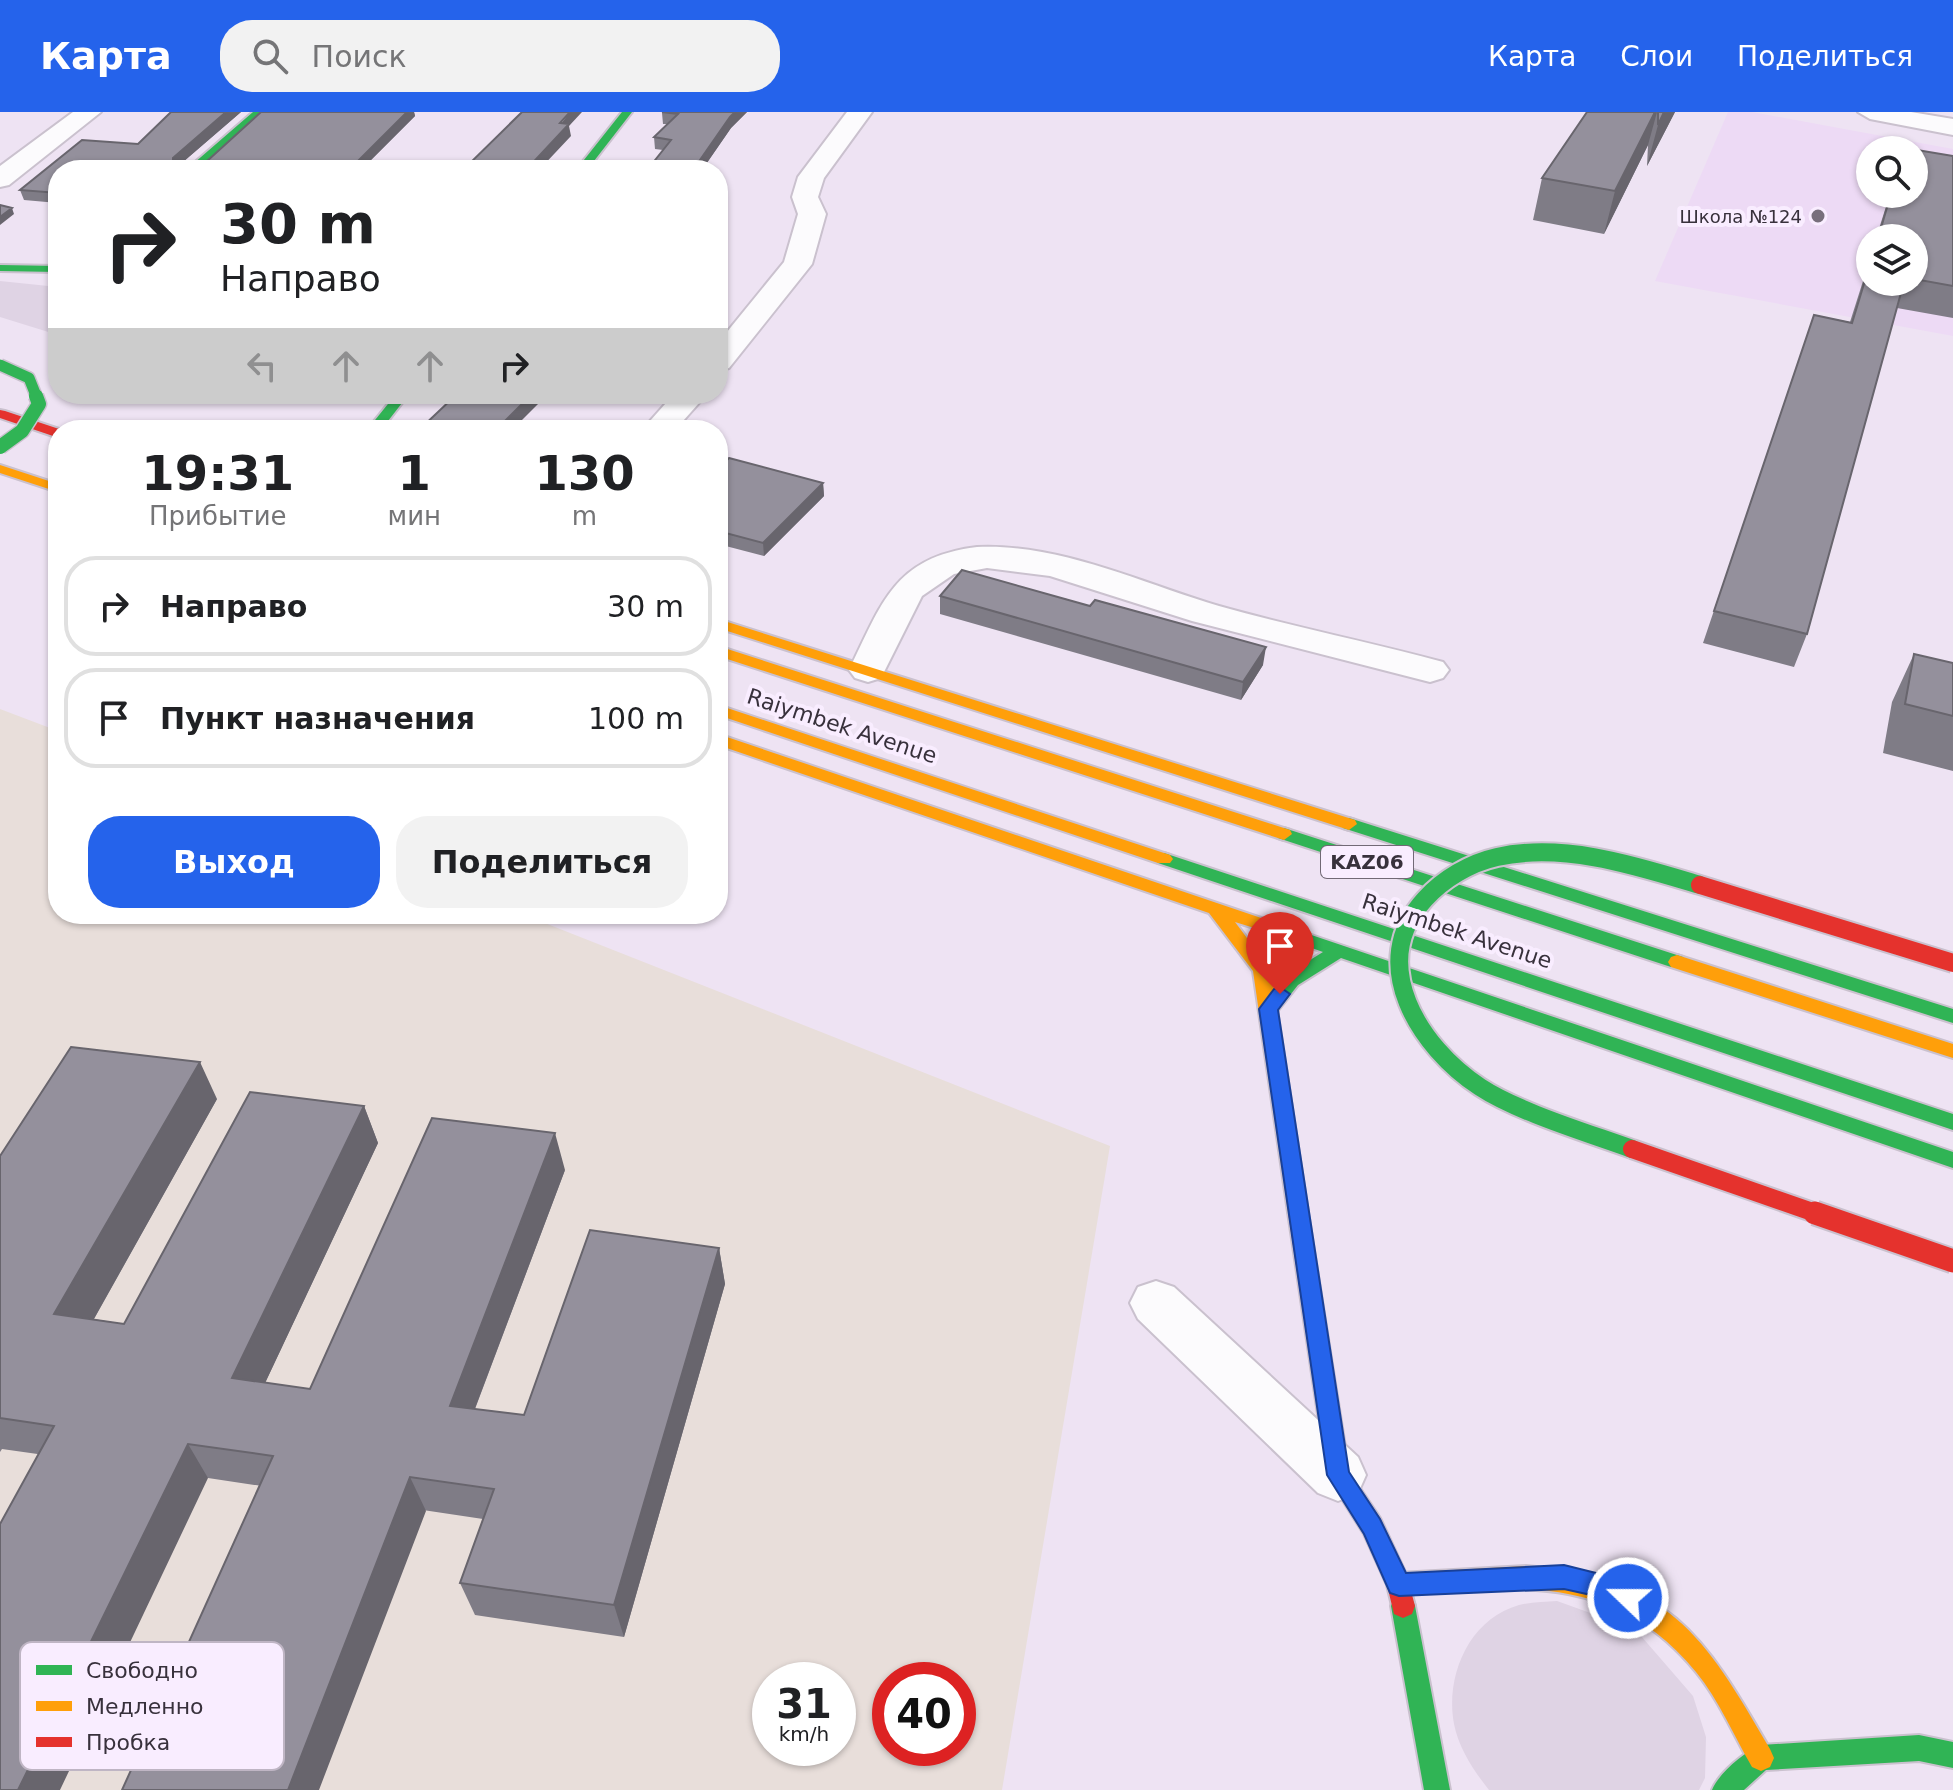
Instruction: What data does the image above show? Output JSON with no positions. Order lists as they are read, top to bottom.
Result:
{
  "streets": {
    "main road": ["Raiymbek Avenue", "KАZ06"]
  },
  "places": ["Школа №124"],
  "legend": ["Свободно", "Медленно", "Пробка"],
  "page": {
    "header": "Карта",
    "search": "Поиск",
    "nav": ["Карта", "Слои", "Поделиться"],
    "turn": ["30 m", "Направо"],
    "eta": [
      "19:31",
      "Прибытие",
      "1",
      "мин",
      "130",
      "m"
    ],
    "list": [
      {
        "name": "Направо",
        "value": "30 m"
      },
      {
        "name": "Пункт назначения",
        "value": "100 m"
      }
    ],
    "buttons": ["Выход", "Поделиться"],
    "speed": "31 km/h",
    "limit": "40"
  }
}
